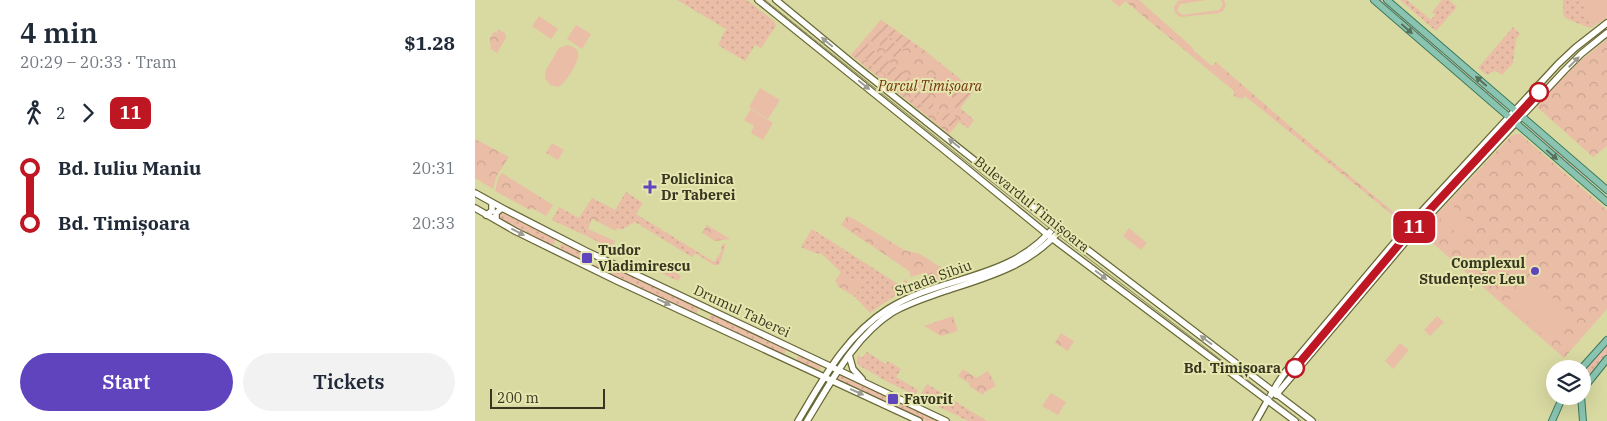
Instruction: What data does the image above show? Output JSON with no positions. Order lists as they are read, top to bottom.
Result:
{
  "streets": {
    "main road": ["Bulevardul Timișoara", "Strada Sibiu", "Drumul Taberei"]
  },
  "crossings": [
    ["Bulevardul Timișoara", "Strada Sibiu"],
    ["Strada Sibiu", "Drumul Taberei"]
  ],
  "parks": ["Parcul Timișoara"],
  "places": {
    "health": ["Policlinica Dr Taberei"],
    "transit": ["Tudor Vladimirescu", "Favorit"],
    "other": ["Complexul Studențesc Leu", "Bd. Timișoara"]
  },
  "lines": ["tram line 11"],
  "scale_bar": "200 m",
  "page": {
    "heading": ["4 min", "20:29 – 20:33 · Tram", "$1.28"],
    "on_map": "11",
    "legs": ["2", "11"],
    "list": [
      {
        "name": "Bd. Iuliu Maniu",
        "value": "20:31"
      },
      {
        "name": "Bd. Timișoara",
        "value": "20:33"
      }
    ],
    "buttons": ["Start", "Tickets"],
    "scale": "200 m"
  }
}
